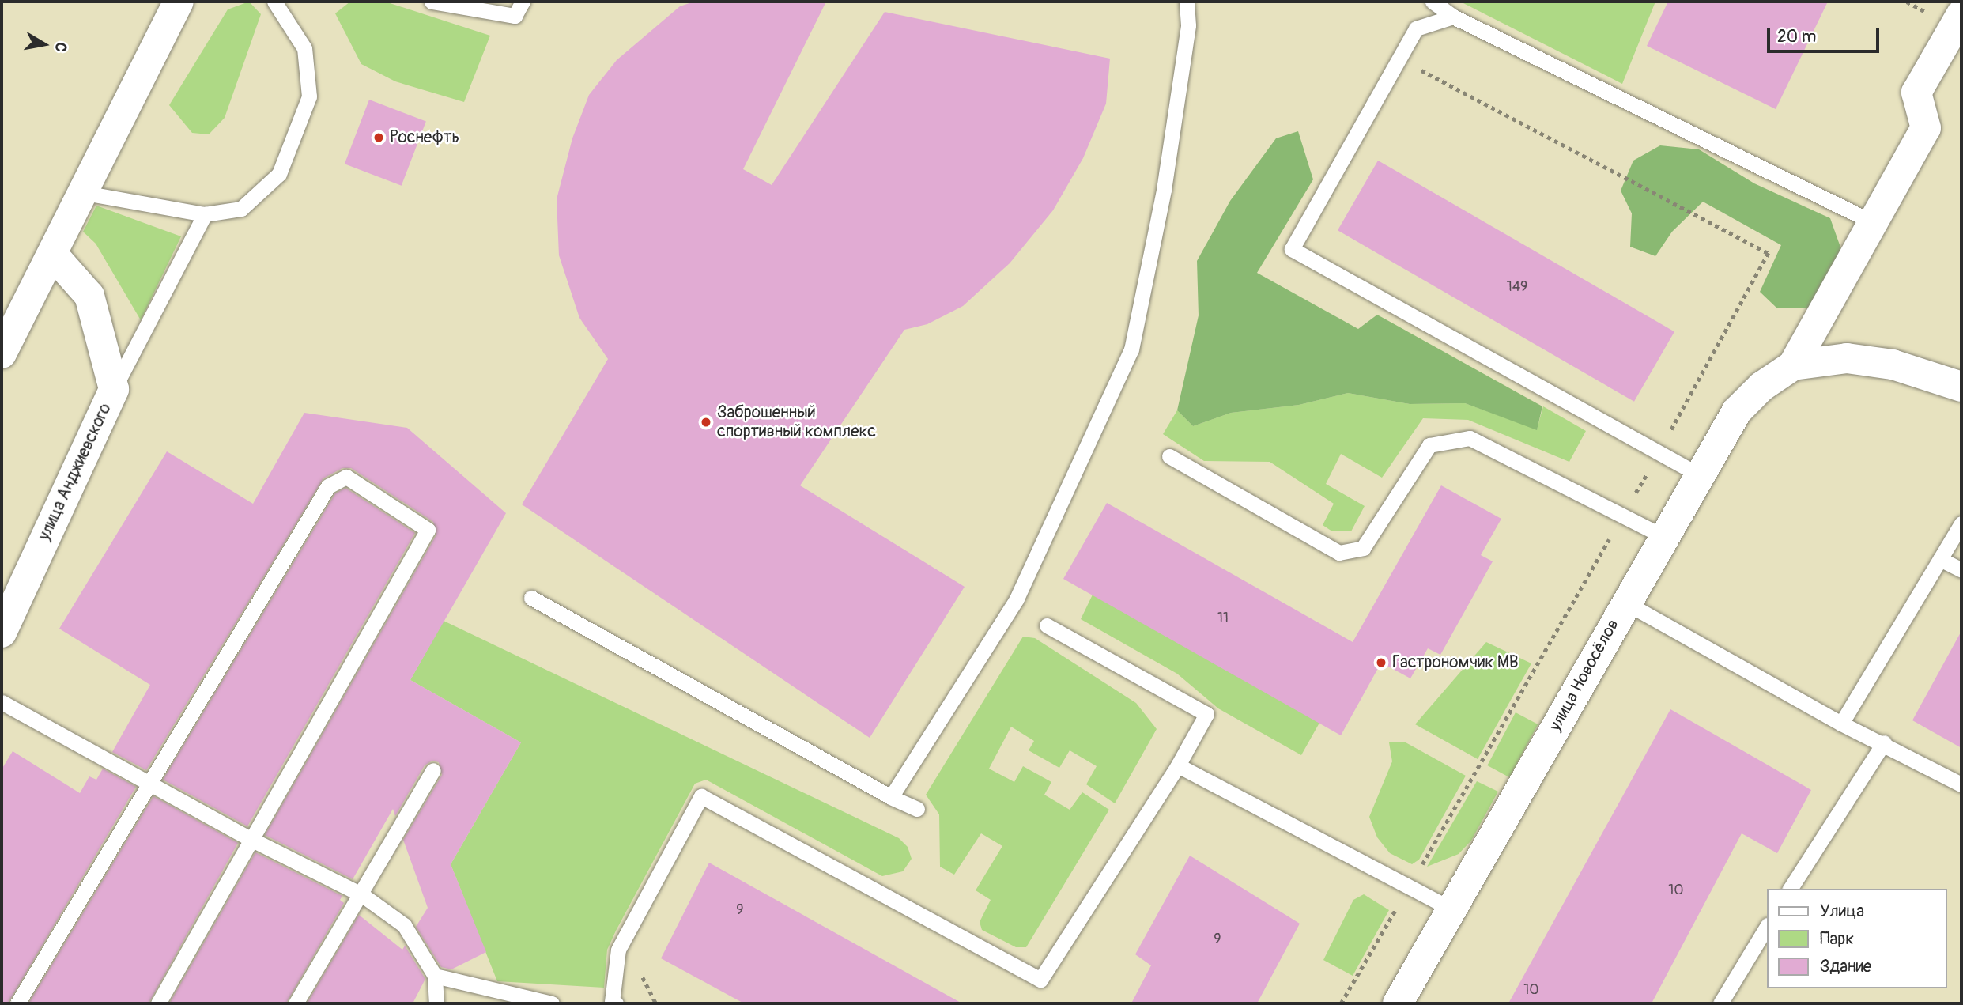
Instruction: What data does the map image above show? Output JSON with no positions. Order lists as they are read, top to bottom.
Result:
{
  "streets": {
    "street": ["улица Анджиевского", "улица Новосёлов"]
  },
  "places": ["Роснефть", "Заброшенный спортивный комплекс", "Гастрономчик МВ"],
  "house_numbers": [
    "149",
    "11",
    "10",
    "9",
    "9",
    "10"
  ],
  "legend": ["Улица", "Парк", "Здание"],
  "scale_bar": "20 m",
  "north": "right"
}
